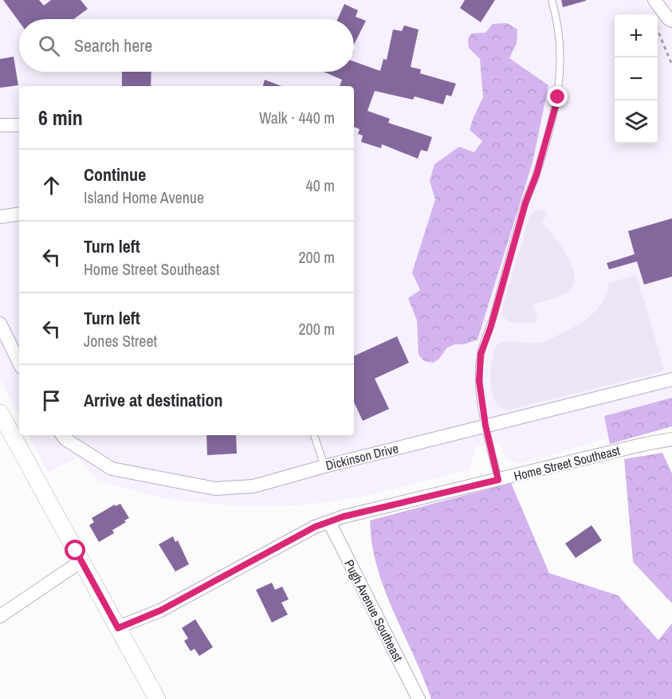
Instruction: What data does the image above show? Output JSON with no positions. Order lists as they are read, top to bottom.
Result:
{
  "streets": {
    "street": ["Dickinson Drive", "Home Street Southeast", "Pugh Avenue Southeast"]
  },
  "crossings": [
    ["Home Street Southeast", "Pugh Avenue Southeast"]
  ],
  "page": {
    "map_buttons": ["+", "−"],
    "search": "Search here",
    "heading": ["6 min", "Walk · 440 m"],
    "list": [
      ["Continue", "Island Home Avenue", "40 m"],
      ["Turn left", "Home Street Southeast", "200 m"],
      ["Turn left", "Jones Street", "200 m"],
      "Arrive at destination"
    ]
  }
}
